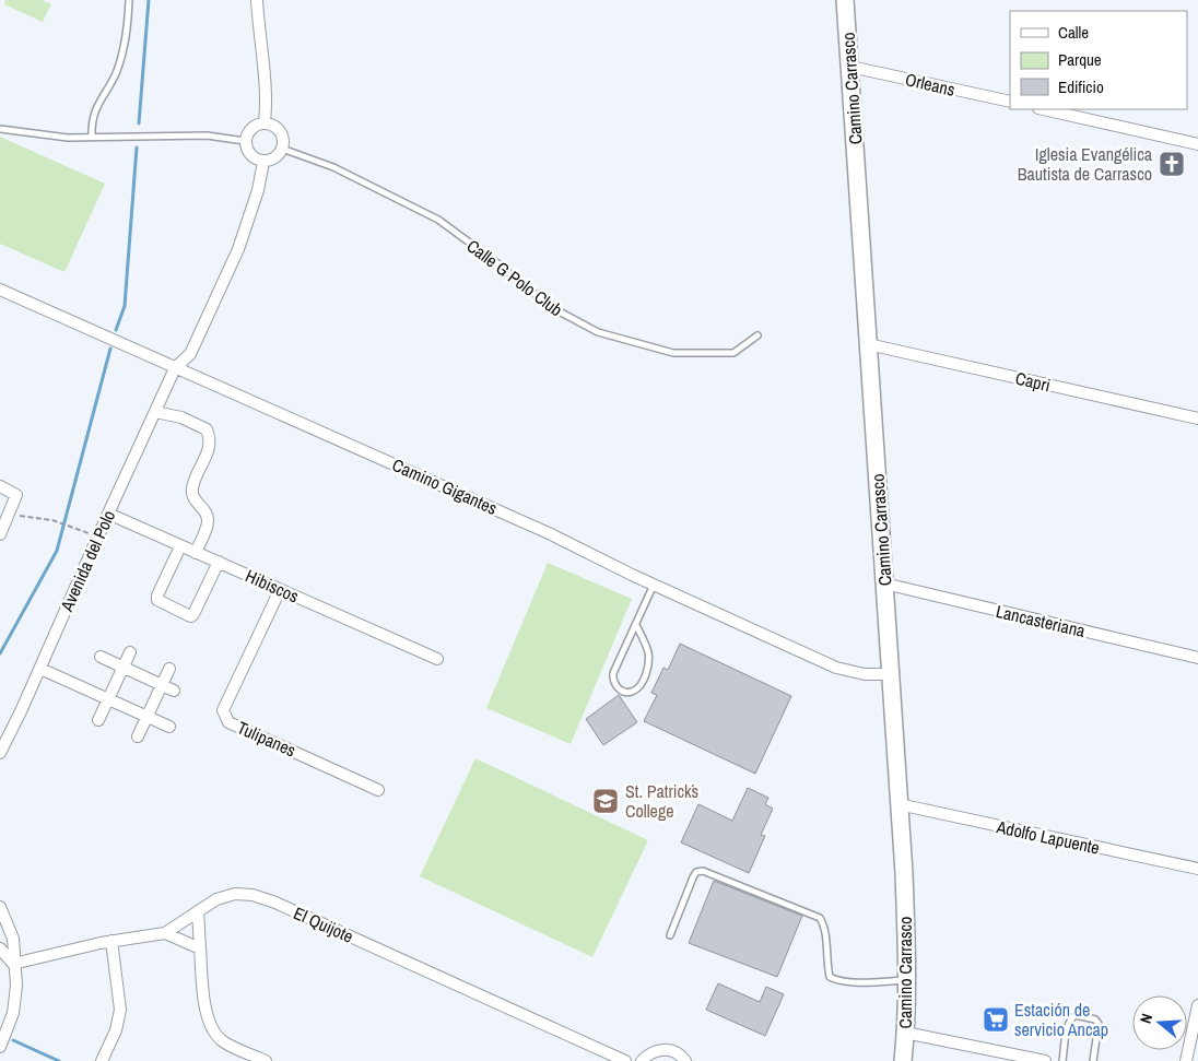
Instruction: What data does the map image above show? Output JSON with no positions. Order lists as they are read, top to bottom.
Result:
{
  "streets": {
    "main road": ["Camino Carrasco"],
    "street": [
      "Orleans",
      "Capri",
      "Camino Gigantes",
      "Avenida del Polo",
      "Hibiscos",
      "Lancasteriana",
      "Tulipanes",
      "Adolfo Lapuente",
      "El Quijote"
    ],
    "lane": ["Calle G Polo Club"]
  },
  "crossings": [
    ["Orleans", "Camino Carrasco"],
    ["Camino Carrasco", "Capri"],
    ["Camino Carrasco", "Camino Gigantes"],
    ["Camino Carrasco", "Lancasteriana"],
    ["Camino Carrasco", "Adolfo Lapuente"],
    ["Calle G Polo Club", "Avenida del Polo"],
    ["Camino Gigantes", "Avenida del Polo"],
    ["Avenida del Polo", "Hibiscos"],
    ["Hibiscos", "Tulipanes"]
  ],
  "places": {
    "church": ["Iglesia Evangélica Bautista de Carrasco"],
    "school or university": ["St. Patrick´s College"],
    "supermarket": ["Estación de servicio Ancap"]
  },
  "legend": ["Calle", "Parque", "Edificio"],
  "north": "left"
}
